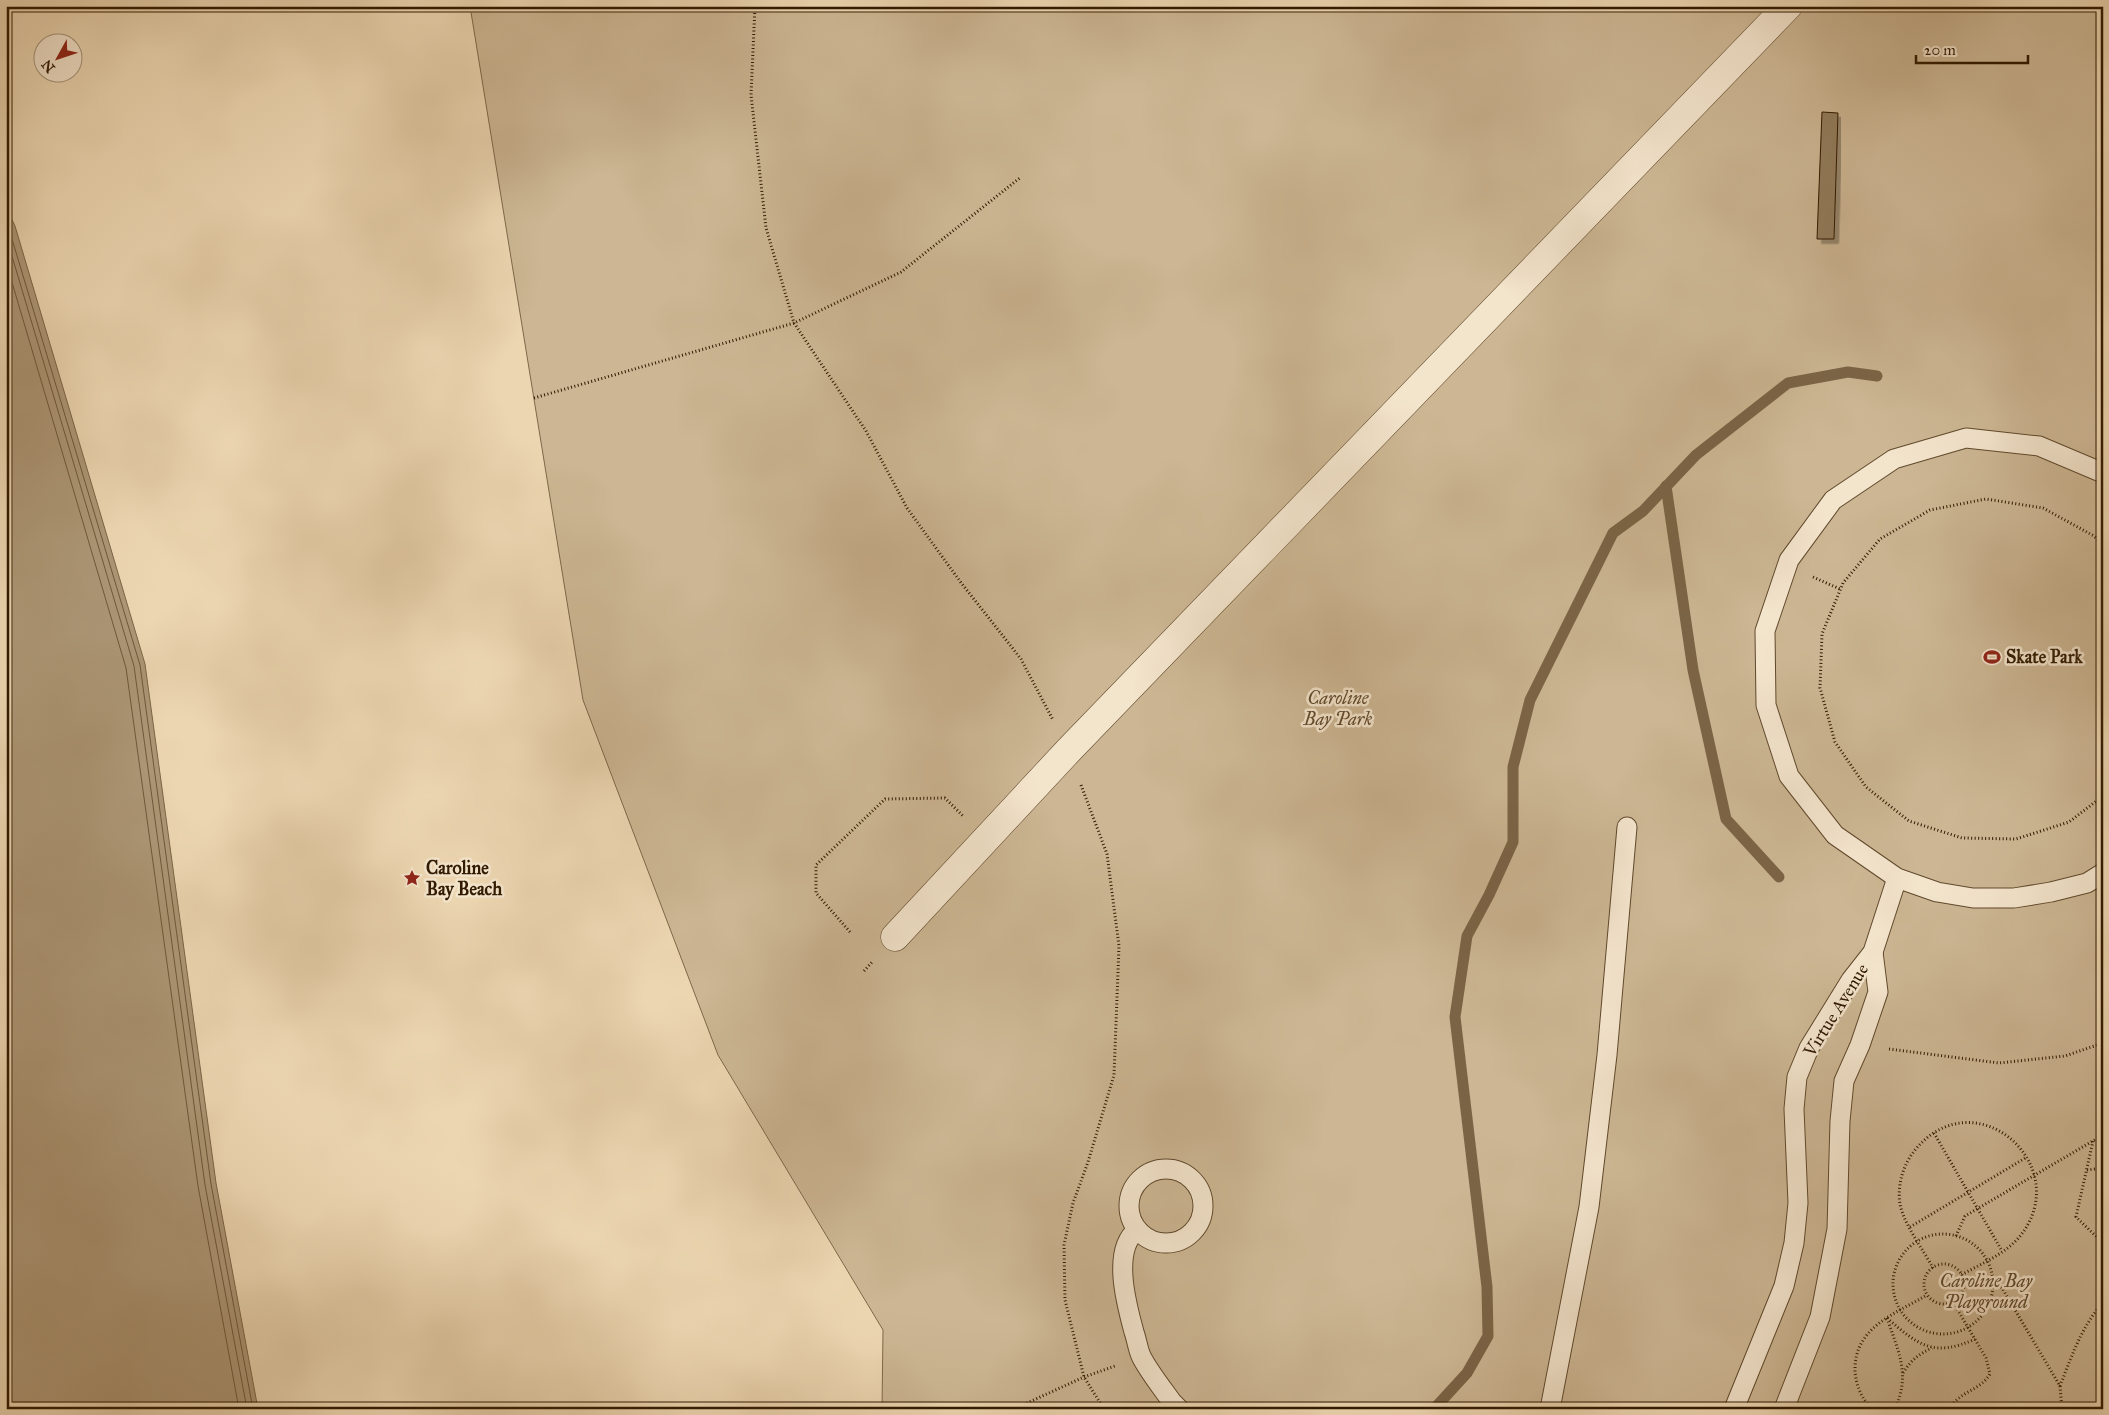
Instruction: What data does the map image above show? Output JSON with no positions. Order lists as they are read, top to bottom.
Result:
{
  "streets": {
    "lane": ["Virtue Avenue"]
  },
  "parks": ["Caroline Bay Park", "Caroline Bay Playground"],
  "places": {
    "sports": ["Skate Park"],
    "place": ["Caroline Bay Beach"]
  },
  "scale_bar": "20 m",
  "north": "bottom left"
}
